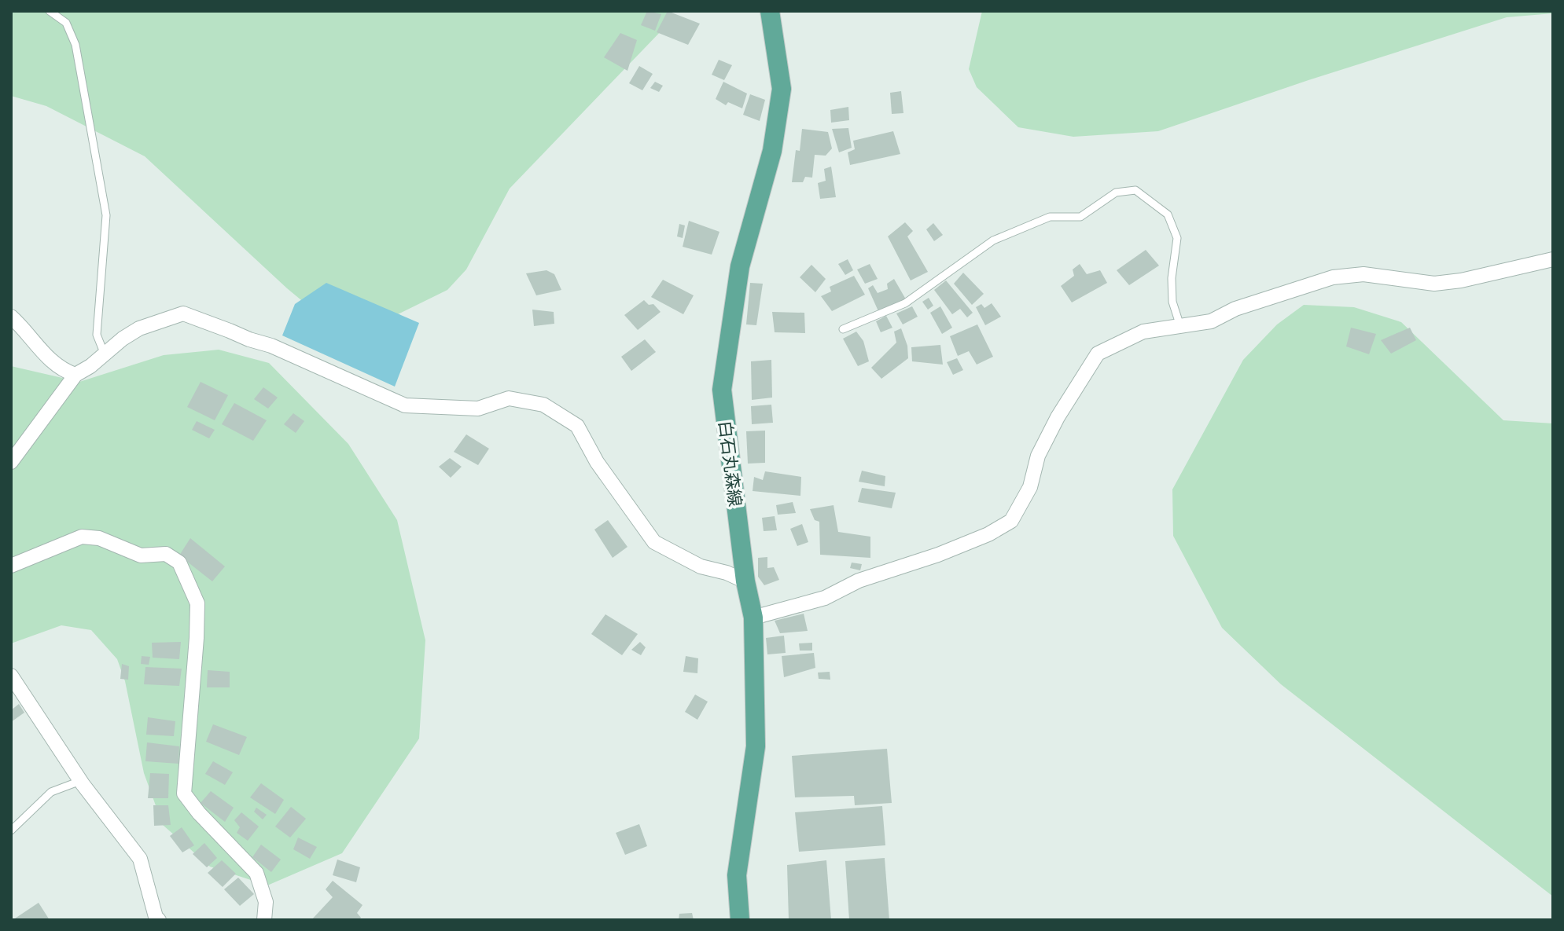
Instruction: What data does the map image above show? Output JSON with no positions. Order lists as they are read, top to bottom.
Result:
{
  "streets": {
    "main road": ["白石丸森線"]
  }
}
